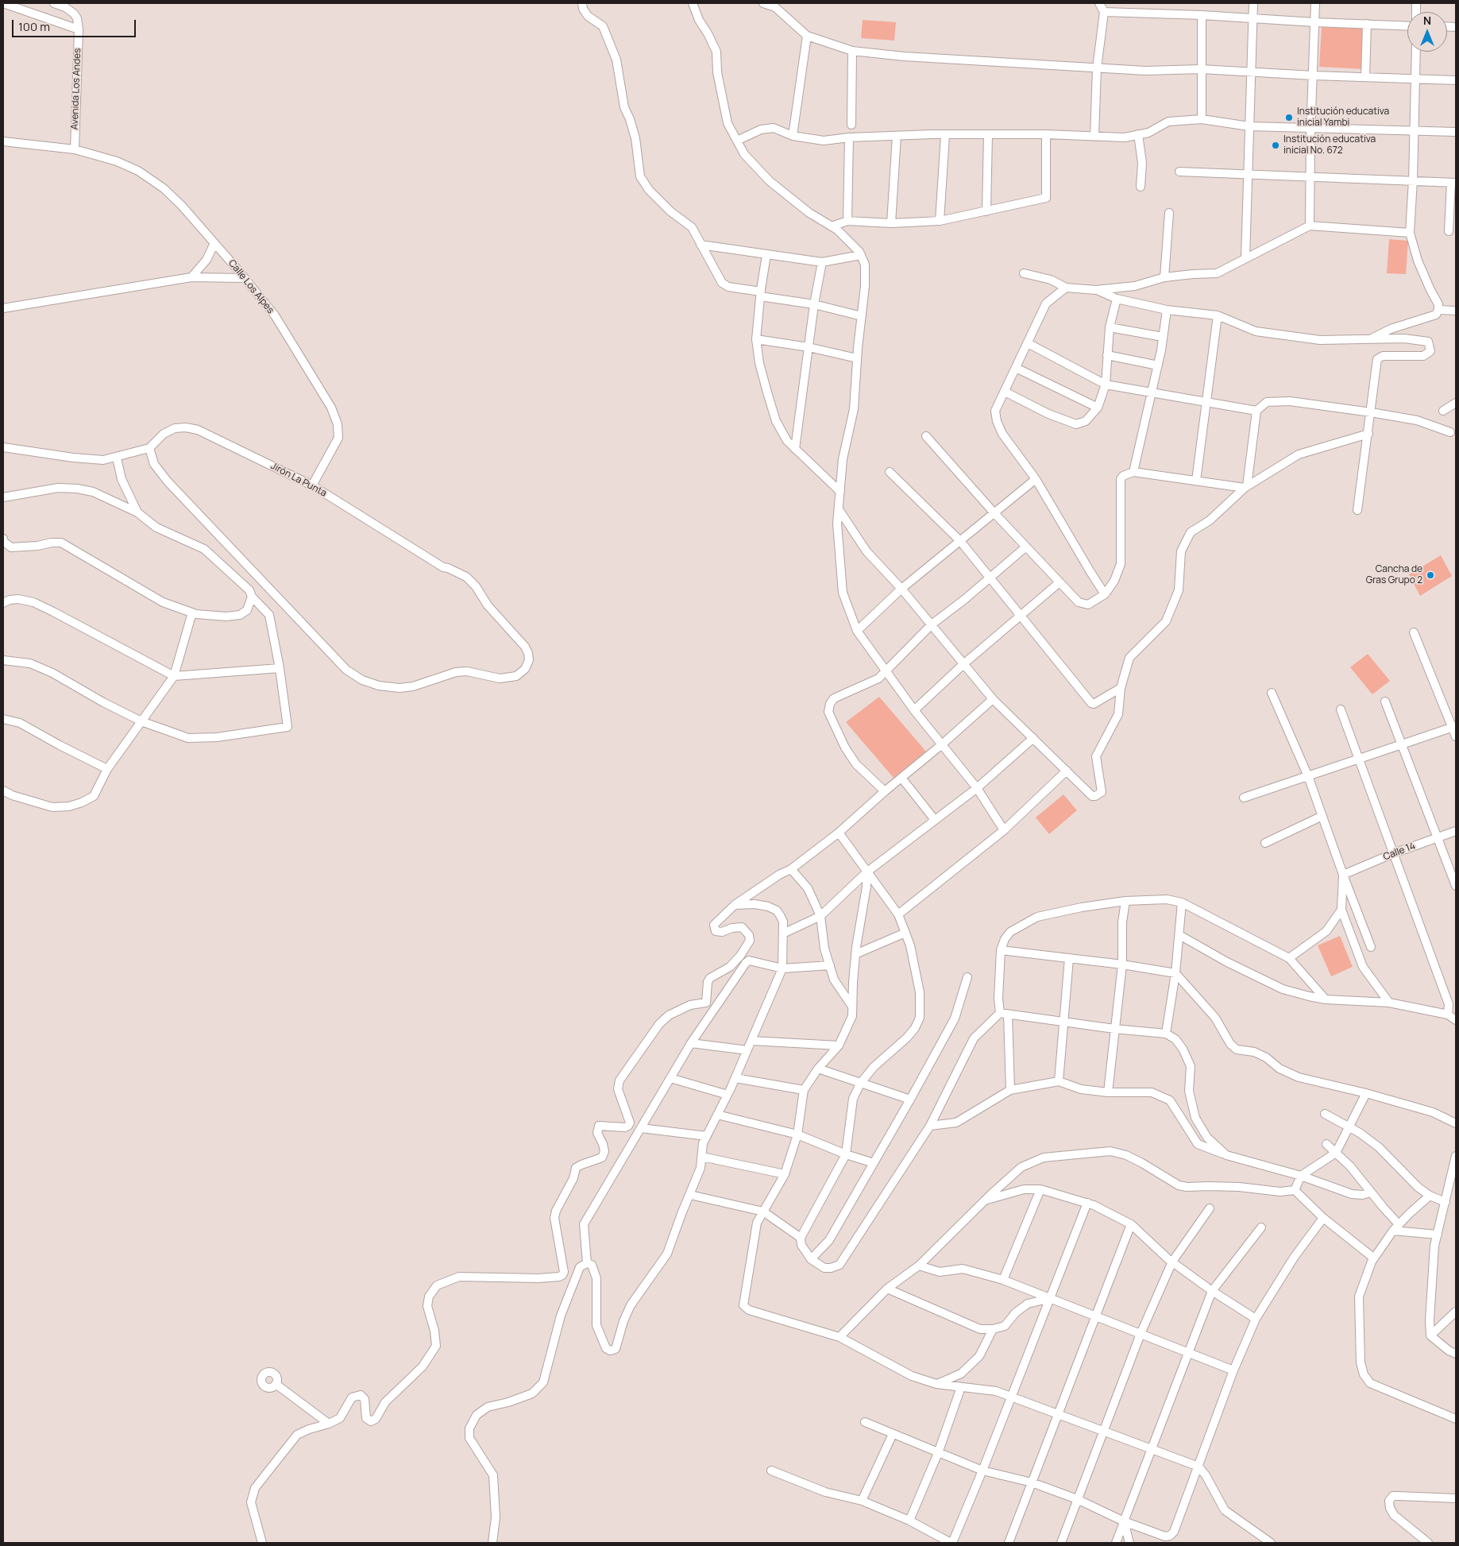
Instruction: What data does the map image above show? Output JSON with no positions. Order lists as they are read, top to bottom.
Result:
{
  "streets": {
    "street": [
      "Avenida Los Andes",
      "Calle Los Alpes",
      "Jirón La Punta",
      "Calle 14"
    ]
  },
  "crossings": [
    ["Avenida Los Andes", "Calle Los Alpes"],
    ["Calle Los Alpes", "Jirón La Punta"]
  ],
  "places": ["Institución educativa inicial Yambi", "Institución educativa inicial No. 672", "Cancha de Gras Grupo 2"],
  "scale_bar": "100 m",
  "north": "top"
}
